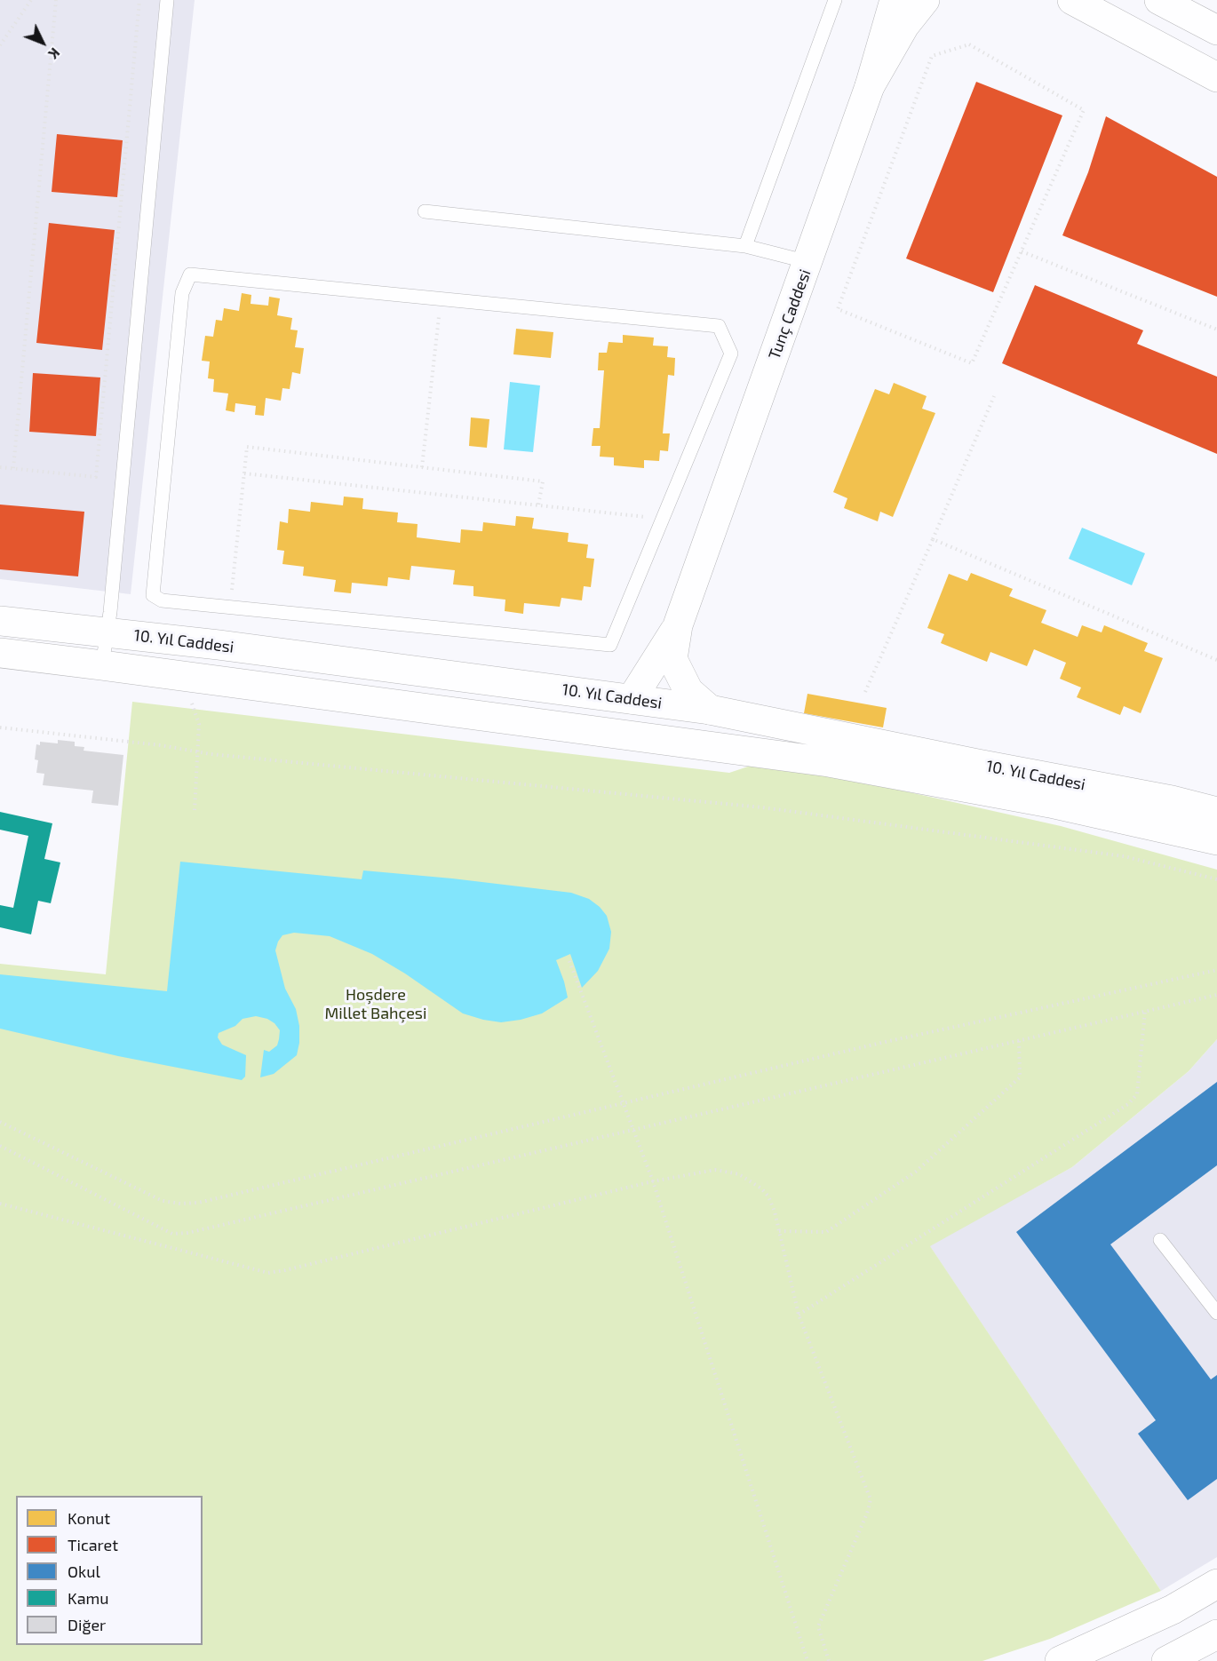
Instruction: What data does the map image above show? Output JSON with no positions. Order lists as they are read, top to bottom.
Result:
{
  "streets": {
    "street": ["Tunç Caddesi", "10. Yıl Caddesi"]
  },
  "crossings": [
    ["Tunç Caddesi", "10. Yıl Caddesi"]
  ],
  "parks": ["Hoşdere Millet Bahçesi"],
  "legend": [
    "Konut",
    "Ticaret",
    "Okul",
    "Kamu",
    "Diğer"
  ],
  "north": "bottom right"
}
